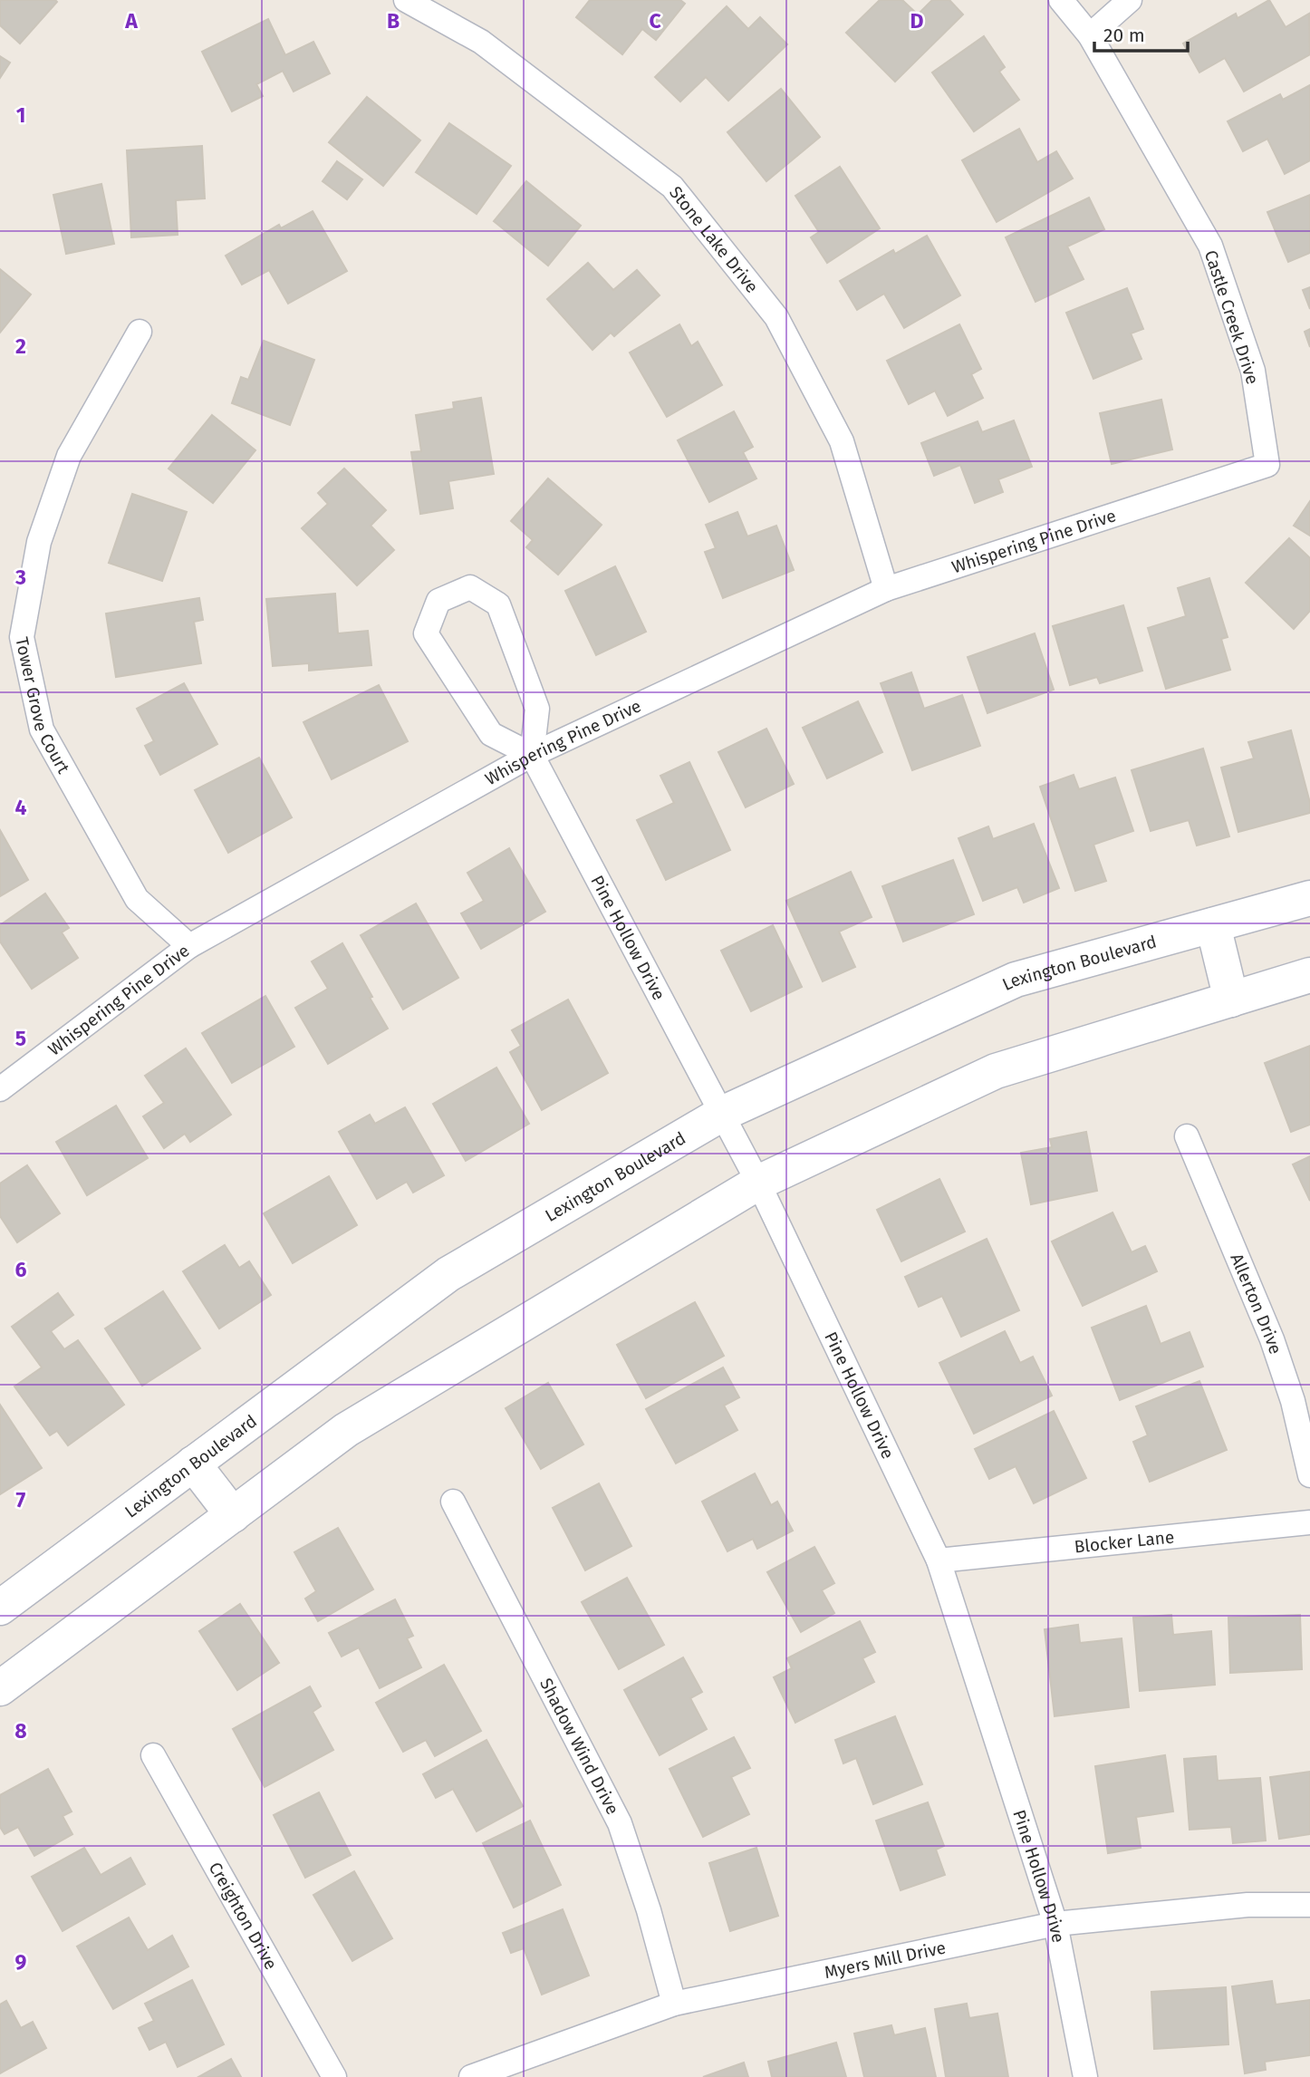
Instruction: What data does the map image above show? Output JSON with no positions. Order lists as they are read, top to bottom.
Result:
{
  "streets": {
    "street": [
      "Stone Lake Drive",
      "Castle Creek Drive",
      "Whispering Pine Drive",
      "Tower Grove Court",
      "Pine Hollow Drive",
      "Lexington Boulevard",
      "Allerton Drive",
      "Blocker Lane",
      "Shadow Wind Drive",
      "Creighton Drive",
      "Myers Mill Drive"
    ]
  },
  "crossings": [
    ["Stone Lake Drive", "Whispering Pine Drive"],
    ["Castle Creek Drive", "Whispering Pine Drive"],
    ["Whispering Pine Drive", "Tower Grove Court"],
    ["Whispering Pine Drive", "Pine Hollow Drive"],
    ["Pine Hollow Drive", "Lexington Boulevard"],
    ["Pine Hollow Drive", "Blocker Lane"],
    ["Pine Hollow Drive", "Myers Mill Drive"],
    ["Shadow Wind Drive", "Myers Mill Drive"]
  ],
  "scale_bar": "20 m",
  "grid": {
    "columns": [
      "A",
      "B",
      "C",
      "D"
    ],
    "rows": [
      "1",
      "2",
      "3",
      "4",
      "5",
      "6",
      "7",
      "8",
      "9"
    ]
  }
}
